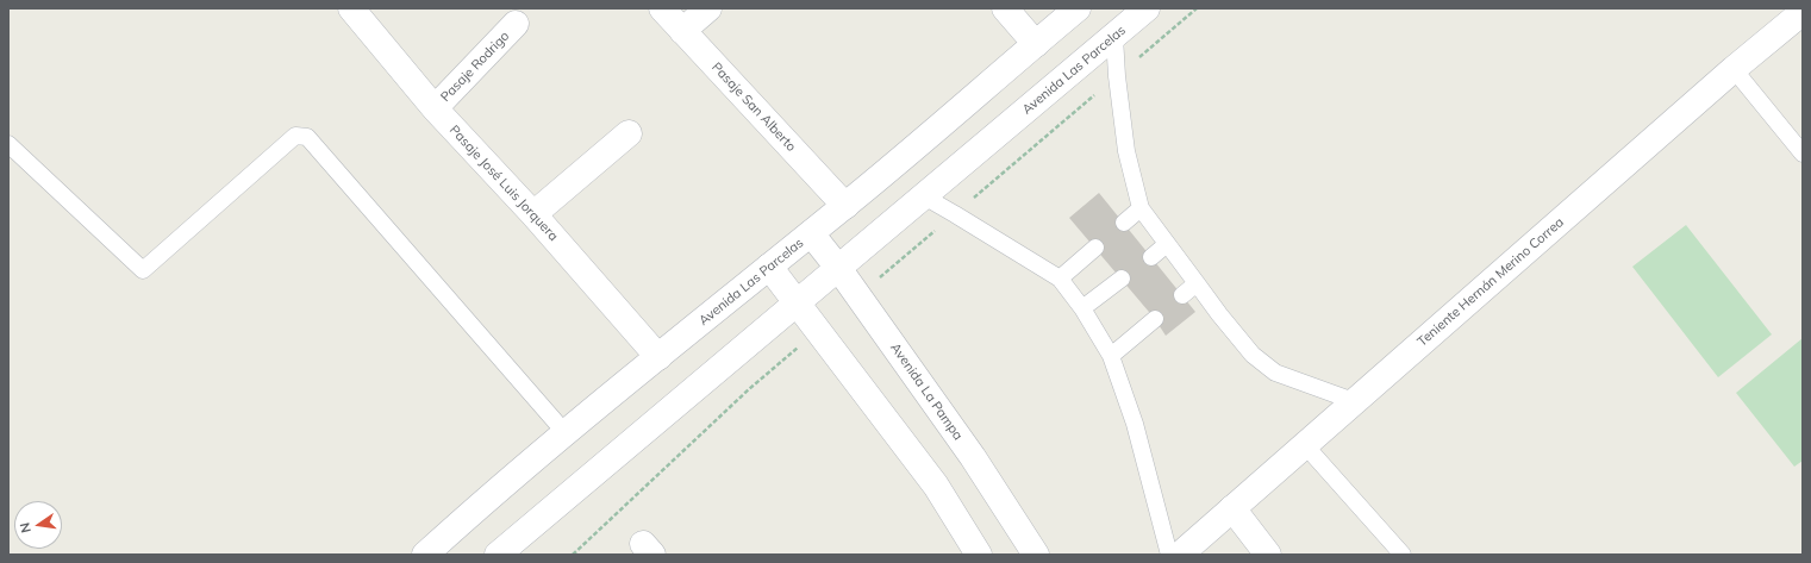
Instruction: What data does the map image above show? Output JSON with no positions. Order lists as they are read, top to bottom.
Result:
{
  "streets": {
    "street": [
      "Pasaje Rodrigo",
      "Avenida Las Parcelas",
      "Pasaje San Alberto",
      "Pasaje José Luis Jorquera",
      "Teniente Hernán Merino Correa",
      "Avenida La Pampa"
    ]
  },
  "crossings": [
    ["Pasaje Rodrigo", "Pasaje José Luis Jorquera"],
    ["Avenida Las Parcelas", "Pasaje San Alberto"],
    ["Avenida Las Parcelas", "Pasaje José Luis Jorquera"],
    ["Avenida Las Parcelas", "Avenida La Pampa"]
  ],
  "north": "left"
}
